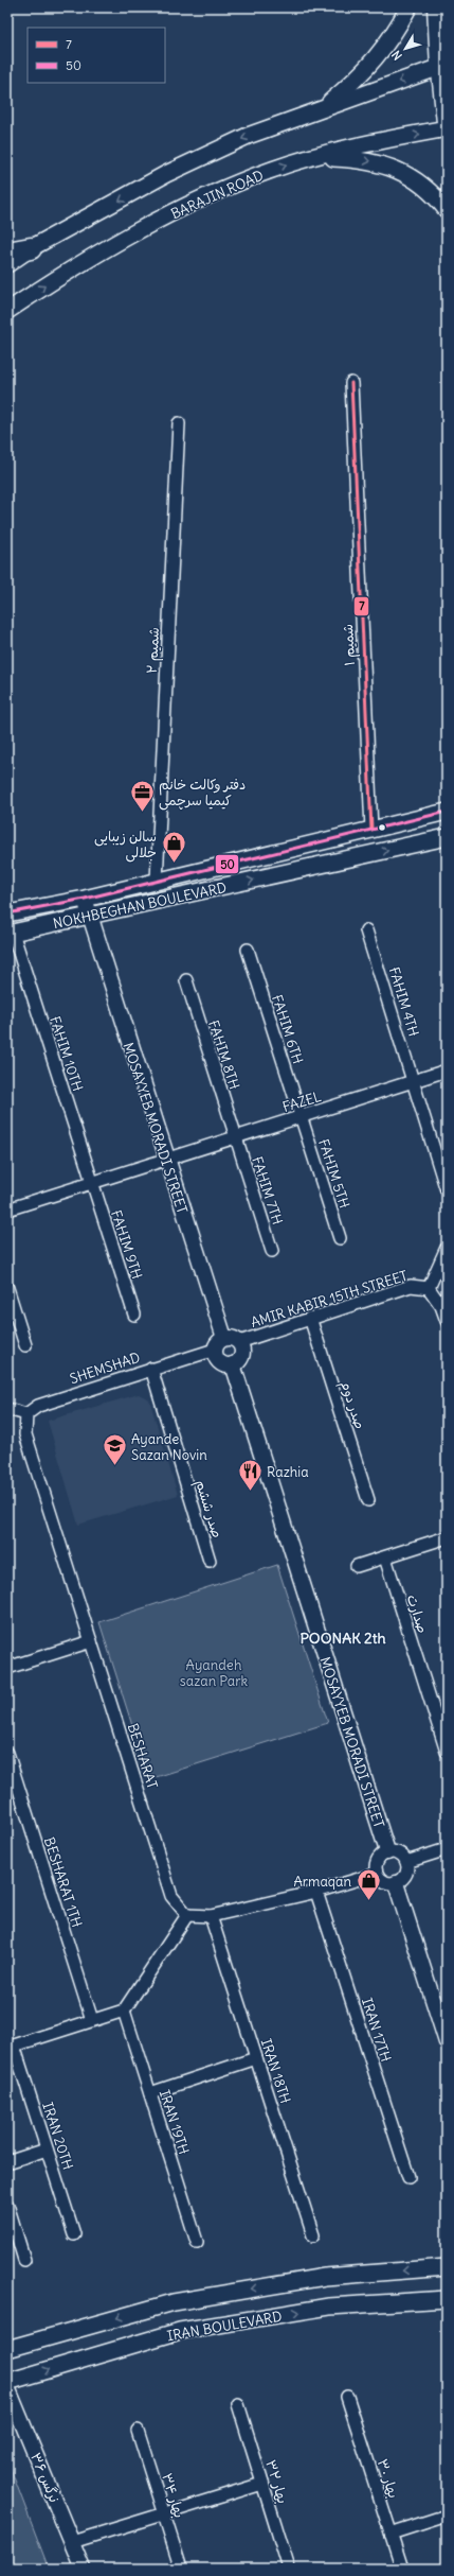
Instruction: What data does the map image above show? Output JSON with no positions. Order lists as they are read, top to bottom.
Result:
{
  "streets": {
    "main road": ["BARAJIN ROAD", "NOKHBEGHAN BOULEVARD", "IRAN BOULEVARD"],
    "street": [
      "شمیم ۱",
      "شمیم ۲",
      "FAHIM 4TH",
      "FAHIM 6TH",
      "FAHIM 10TH",
      "FAHIM 8TH",
      "FAZEL",
      "MOSAYYEB MORADI STREET",
      "FAHIM 5TH",
      "FAHIM 7TH",
      "FAHIM 9TH",
      "AMIR KABIR 15TH STREET",
      "SHEMSHAD",
      "صدر دوم",
      "صدر ششم",
      "صدارت",
      "BESHARAT",
      "BESHARAT 1TH",
      "IRAN 17TH",
      "IRAN 18TH",
      "IRAN 19TH",
      "IRAN 20TH",
      "نرگس ۳۶",
      "بهار ۳۰",
      "بهار ۳۲",
      "بهار ۳۴"
    ]
  },
  "crossings": [
    ["شمیم ۱", "NOKHBEGHAN BOULEVARD"],
    ["شمیم ۲", "NOKHBEGHAN BOULEVARD"],
    ["NOKHBEGHAN BOULEVARD", "FAHIM 10TH"],
    ["NOKHBEGHAN BOULEVARD", "MOSAYYEB MORADI STREET"],
    ["FAHIM 4TH", "FAZEL"],
    ["FAHIM 6TH", "FAZEL"],
    ["FAHIM 6TH", "FAHIM 5TH"],
    ["FAHIM 10TH", "FAZEL"],
    ["FAHIM 10TH", "FAHIM 9TH"],
    ["FAHIM 8TH", "FAZEL"],
    ["FAHIM 8TH", "FAHIM 7TH"],
    ["FAZEL", "MOSAYYEB MORADI STREET"],
    ["FAZEL", "FAHIM 5TH"],
    ["FAZEL", "FAHIM 7TH"],
    ["FAZEL", "FAHIM 9TH"],
    ["MOSAYYEB MORADI STREET", "AMIR KABIR 15TH STREET"],
    ["MOSAYYEB MORADI STREET", "SHEMSHAD"],
    ["AMIR KABIR 15TH STREET", "SHEMSHAD"],
    ["AMIR KABIR 15TH STREET", "صدر دوم"],
    ["SHEMSHAD", "صدر ششم"],
    ["SHEMSHAD", "BESHARAT"]
  ],
  "districts": ["POONAK 2th"],
  "parks": ["Ayandeh sazan Park"],
  "places": {
    "office": ["دفتر وکالت خانم کیمیا سرچمی"],
    "shop": ["سالن زیبایی جلالی", "Armaqan"],
    "school or university": ["Ayande Sazan Novin"],
    "restaurant": ["Razhia"]
  },
  "lines": ["transit line 7", "transit line 50"],
  "legend": ["7", "50"],
  "north": "bottom left"
}
